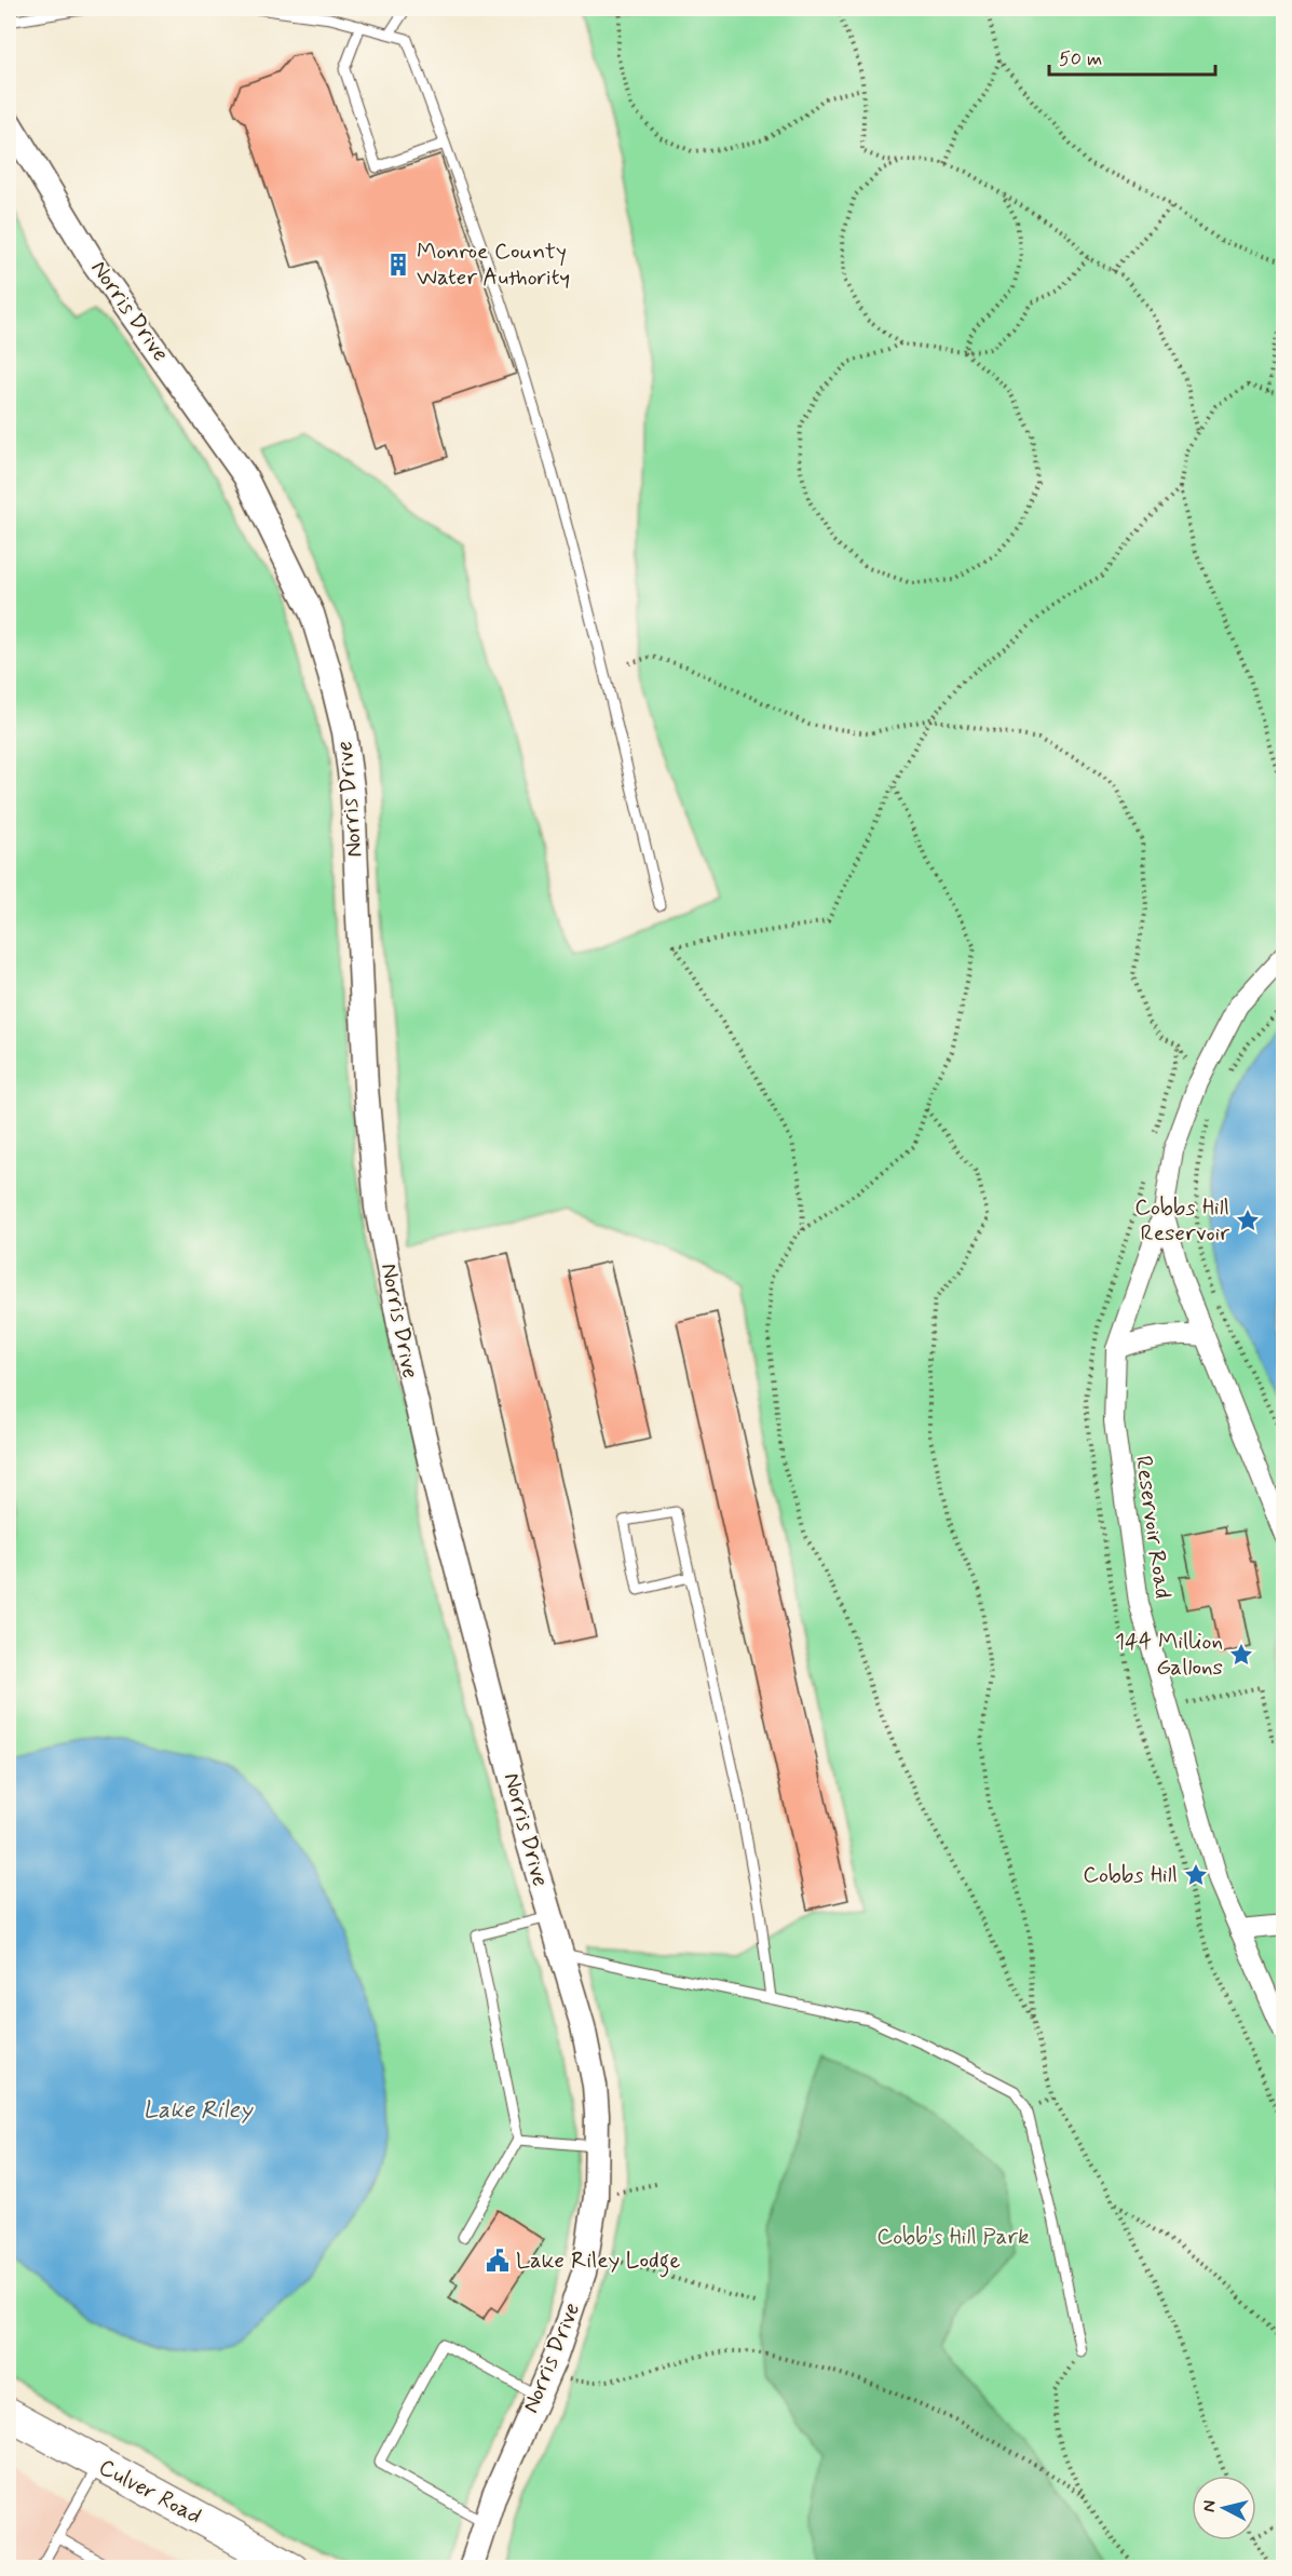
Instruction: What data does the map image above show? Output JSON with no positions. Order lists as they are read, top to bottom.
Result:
{
  "streets": {
    "main road": ["Culver Road"],
    "street": ["Norris Drive", "Reservoir Road"]
  },
  "water": ["Lake Riley"],
  "parks": ["Cobb's Hill Park"],
  "places": {
    "building": ["Monroe County Water Authority"],
    "place": ["Cobbs Hill Reservoir", "144 Million Gallons", "Cobbs Hill"],
    "public building": ["Lake Riley Lodge"]
  },
  "scale_bar": "50 m",
  "north": "left"
}
